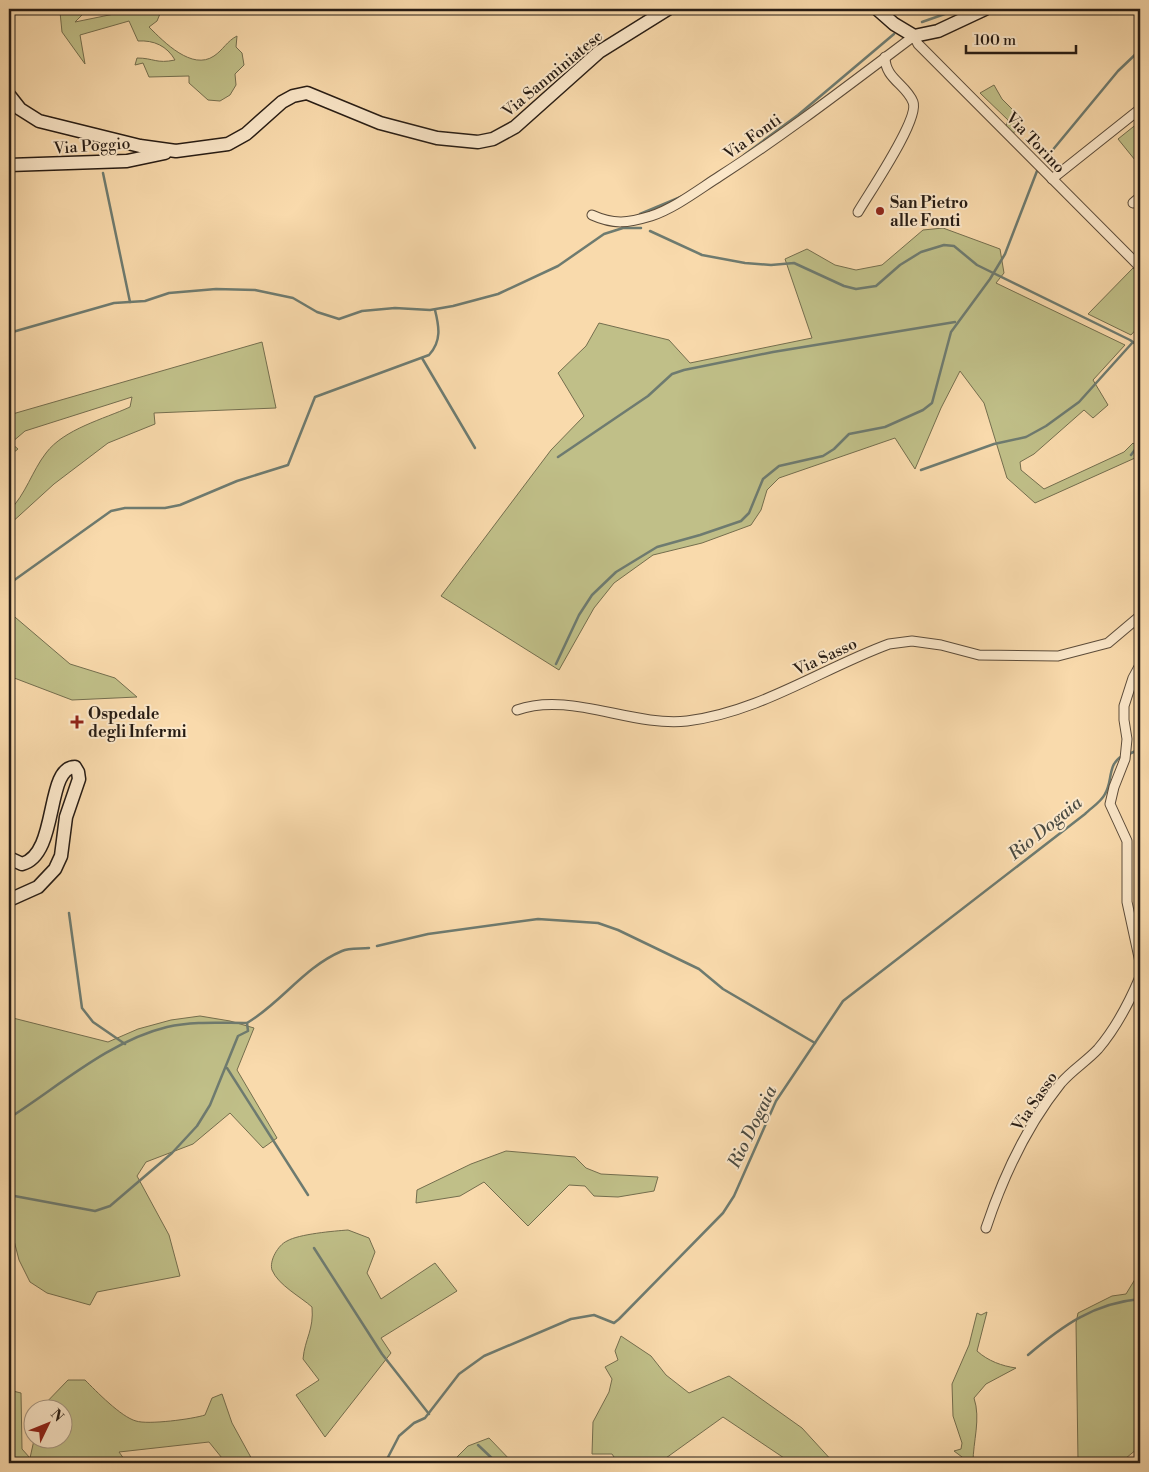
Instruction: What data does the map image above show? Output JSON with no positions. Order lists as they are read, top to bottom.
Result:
{
  "streets": {
    "main road": ["Via Sanminiatese", "Via Poggio"],
    "street": ["Via Fonti", "Via Torino", "Via Sasso"]
  },
  "crossings": [
    ["Via Sanminiatese", "Via Poggio"],
    ["Via Fonti", "Via Torino"]
  ],
  "water": ["Rio Dogaia"],
  "places": {
    "other": ["San Pietro alle Fonti"],
    "health": ["Ospedale degli Infermi"]
  },
  "scale_bar": "100 m",
  "north": "top right"
}
